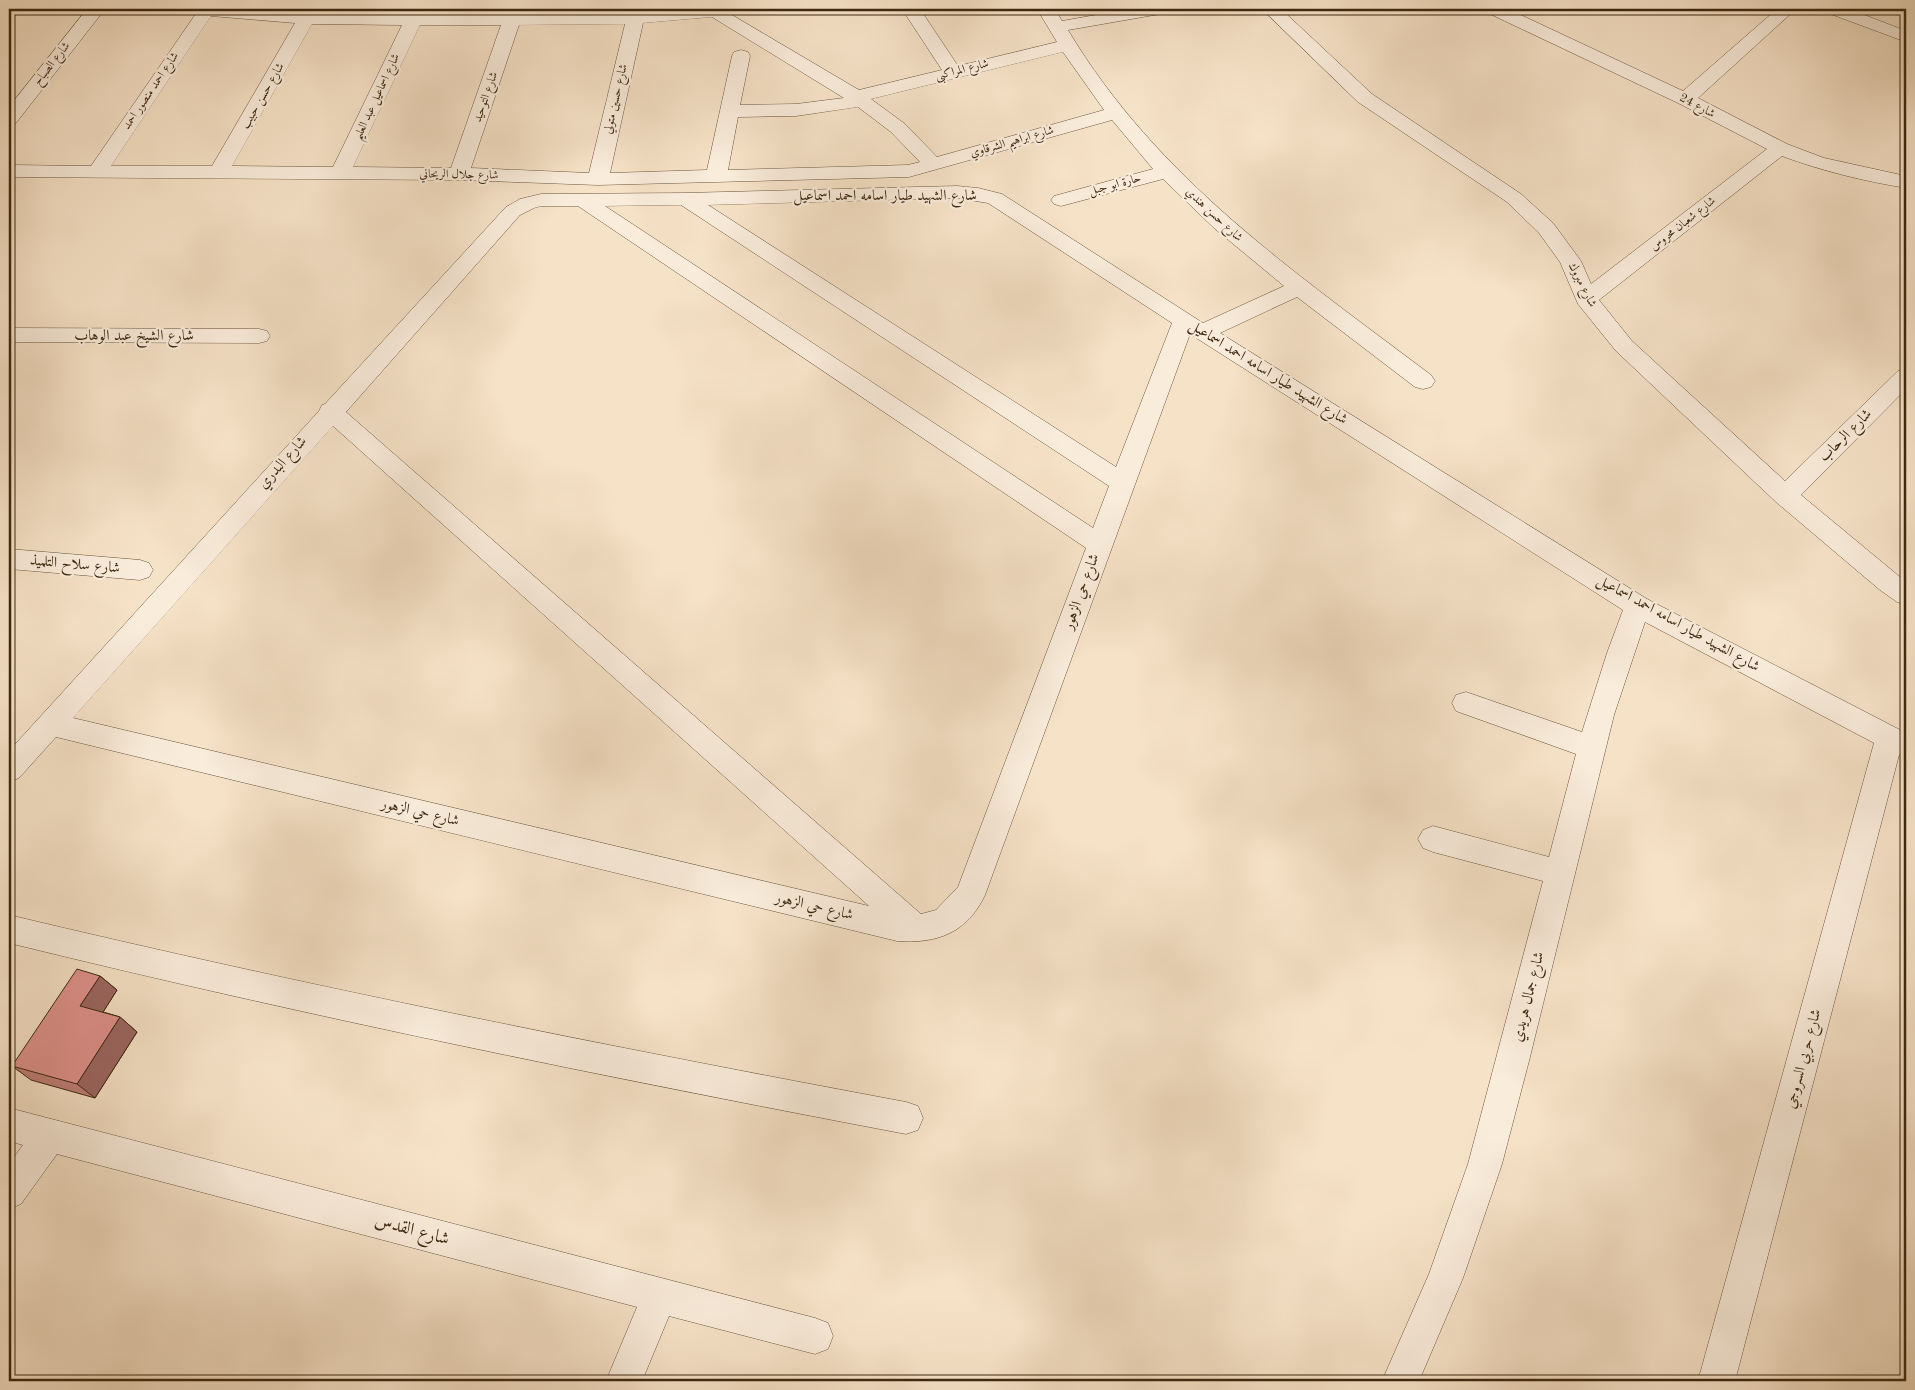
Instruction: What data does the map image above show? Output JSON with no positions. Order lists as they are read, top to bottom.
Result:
{
  "streets": {
    "street": [
      "شارع الصباح",
      "شارع المراكبى",
      "شارع احمد منصور احمد",
      "شارع حسن حبيب",
      "شارع اسماعيل عبد العليم",
      "شارع التوحيد",
      "شارع حسين متولي",
      "شارع 24",
      "شارع ابراهيم الشرقاوي",
      "شارع جلال الريحاني",
      "حارة ابو جبل",
      "شارع الشهيد طيار اسامه احمد اسماعيل",
      "شارع حسن هندي",
      "شارع شعبان محروس",
      "شارع مبروك",
      "شارع الشيخ عبد الوهاب",
      "شارع الرحاب",
      "شارع البدري",
      "شارع سلاح التلميذ",
      "شارع حي الزهور",
      "شارع جمال هريدي",
      "شارع حربي السروجي",
      "شارع القدس"
    ]
  },
  "crossings": [
    ["شارع المراكبى", "شارع الشهيد طيار اسامه احمد اسماعيل"],
    ["شارع المراكبى", "شارع حسن هندي"],
    ["شارع احمد منصور احمد", "شارع جلال الريحاني"],
    ["شارع حسن حبيب", "شارع جلال الريحاني"],
    ["شارع اسماعيل عبد العليم", "شارع جلال الريحاني"],
    ["شارع التوحيد", "شارع جلال الريحاني"],
    ["شارع حسين متولي", "شارع جلال الريحاني"],
    ["شارع 24", "شارع شعبان محروس"],
    ["شارع ابراهيم الشرقاوي", "شارع جلال الريحاني"],
    ["شارع ابراهيم الشرقاوي", "شارع الشهيد طيار اسامه احمد اسماعيل"],
    ["شارع ابراهيم الشرقاوي", "شارع حسن هندي"],
    ["حارة ابو جبل", "شارع حسن هندي"],
    ["شارع الشهيد طيار اسامه احمد اسماعيل", "شارع البدري"],
    ["شارع الشهيد طيار اسامه احمد اسماعيل", "شارع حي الزهور"],
    ["شارع الشهيد طيار اسامه احمد اسماعيل", "شارع جمال هريدي"],
    ["شارع الشهيد طيار اسامه احمد اسماعيل", "شارع حربي السروجي"],
    ["شارع شعبان محروس", "شارع مبروك"],
    ["شارع مبروك", "شارع الرحاب"],
    ["شارع البدري", "شارع حي الزهور"]
  ]
}
